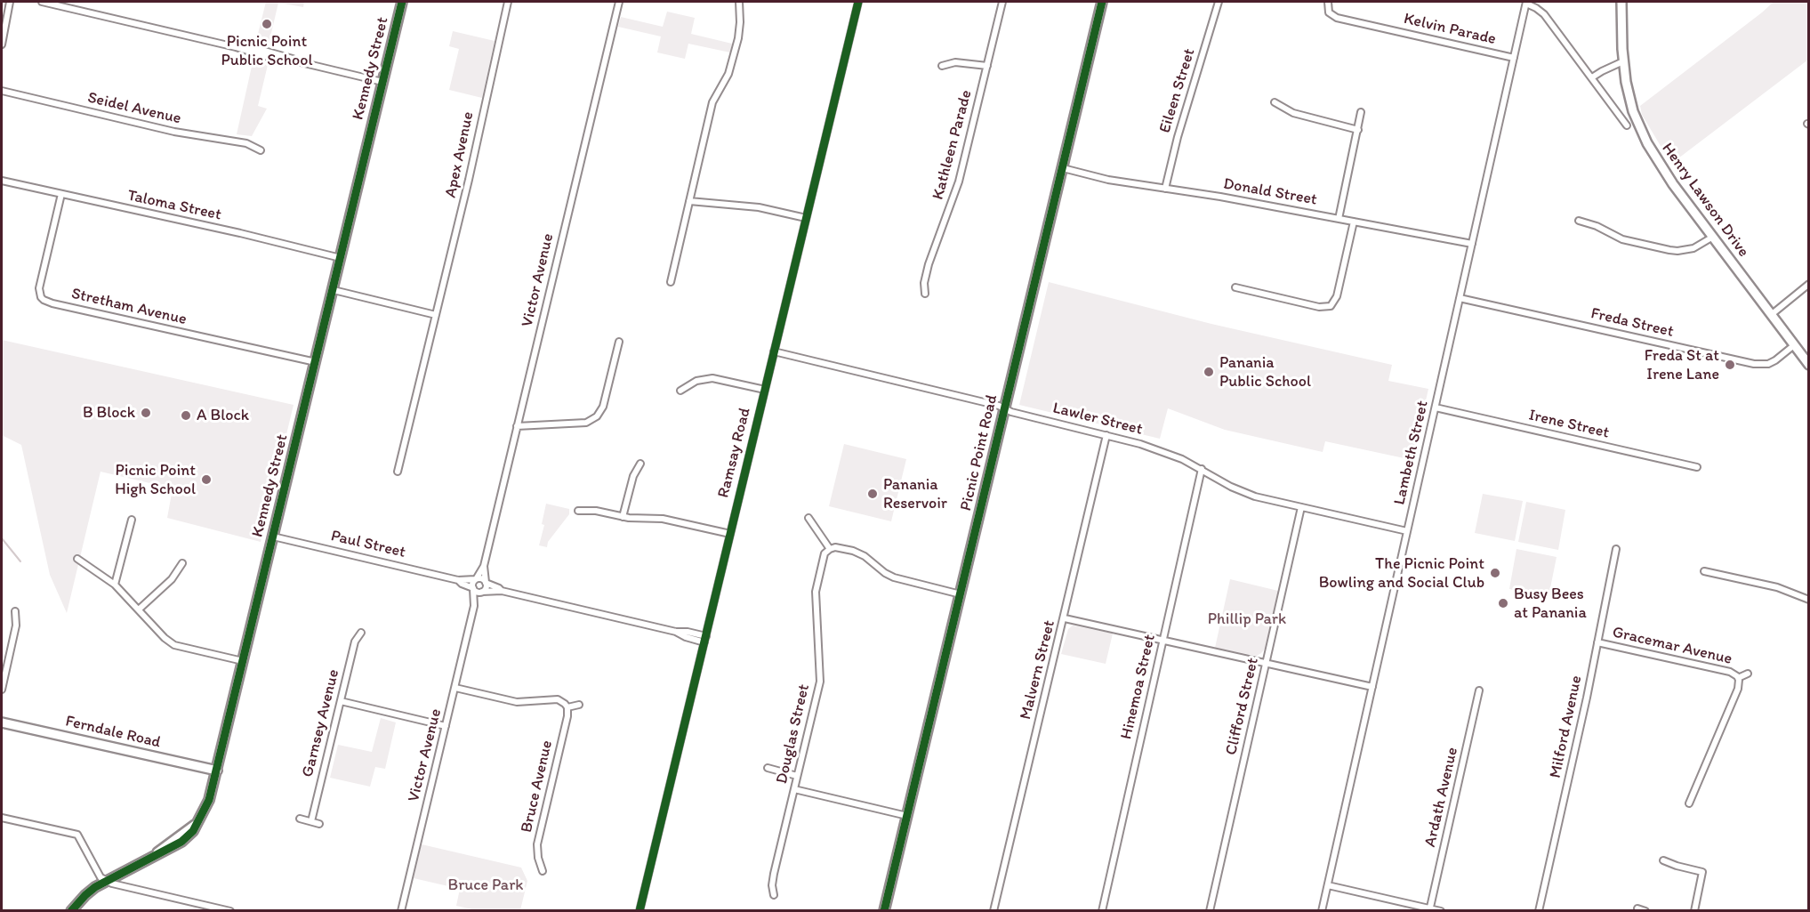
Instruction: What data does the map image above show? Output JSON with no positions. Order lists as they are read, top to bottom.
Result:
{
  "streets": {
    "street": [
      "Kelvin Parade",
      "Kennedy Street",
      "Eileen Street",
      "Seidel Avenue",
      "Kathleen Parade",
      "Apex Avenue",
      "Donald Street",
      "Henry Lawson Drive",
      "Taloma Street",
      "Victor Avenue",
      "Stretham Avenue",
      "Freda Street",
      "Lawler Street",
      "Irene Street",
      "Ramsay Road",
      "Picnic Point Road",
      "Lambeth Street",
      "Paul Street",
      "Gracemar Avenue",
      "Malvern Street",
      "Hinemoa Street",
      "Clifford Street",
      "Garnsey Avenue",
      "Milford Avenue",
      "Ferndale Road",
      "Douglas Street",
      "Bruce Avenue",
      "Ardath Avenue"
    ]
  },
  "crossings": [
    ["Kelvin Parade", "Lambeth Street"],
    ["Kennedy Street", "Taloma Street"],
    ["Kennedy Street", "Stretham Avenue"],
    ["Kennedy Street", "Paul Street"],
    ["Kennedy Street", "Ferndale Road"],
    ["Eileen Street", "Donald Street"],
    ["Donald Street", "Picnic Point Road"],
    ["Donald Street", "Lambeth Street"],
    ["Henry Lawson Drive", "Freda Street"],
    ["Taloma Street", "Stretham Avenue"],
    ["Victor Avenue", "Paul Street"],
    ["Freda Street", "Lambeth Street"],
    ["Lawler Street", "Ramsay Road"],
    ["Lawler Street", "Picnic Point Road"],
    ["Lawler Street", "Lambeth Street"],
    ["Lawler Street", "Malvern Street"],
    ["Lawler Street", "Hinemoa Street"],
    ["Lawler Street", "Clifford Street"],
    ["Irene Street", "Lambeth Street"],
    ["Gracemar Avenue", "Milford Avenue"]
  ],
  "parks": ["Phillip Park", "Bruce Park"],
  "places": [
    "Picnic Point Public School",
    "Freda St at Irene Lane",
    "Panania Public School",
    "B Block",
    "A Block",
    "Picnic Point High School",
    "Panania Reservoir",
    "The Picnic Point Bowling and Social Club",
    "Busy Bees at Panania"
  ]
}
